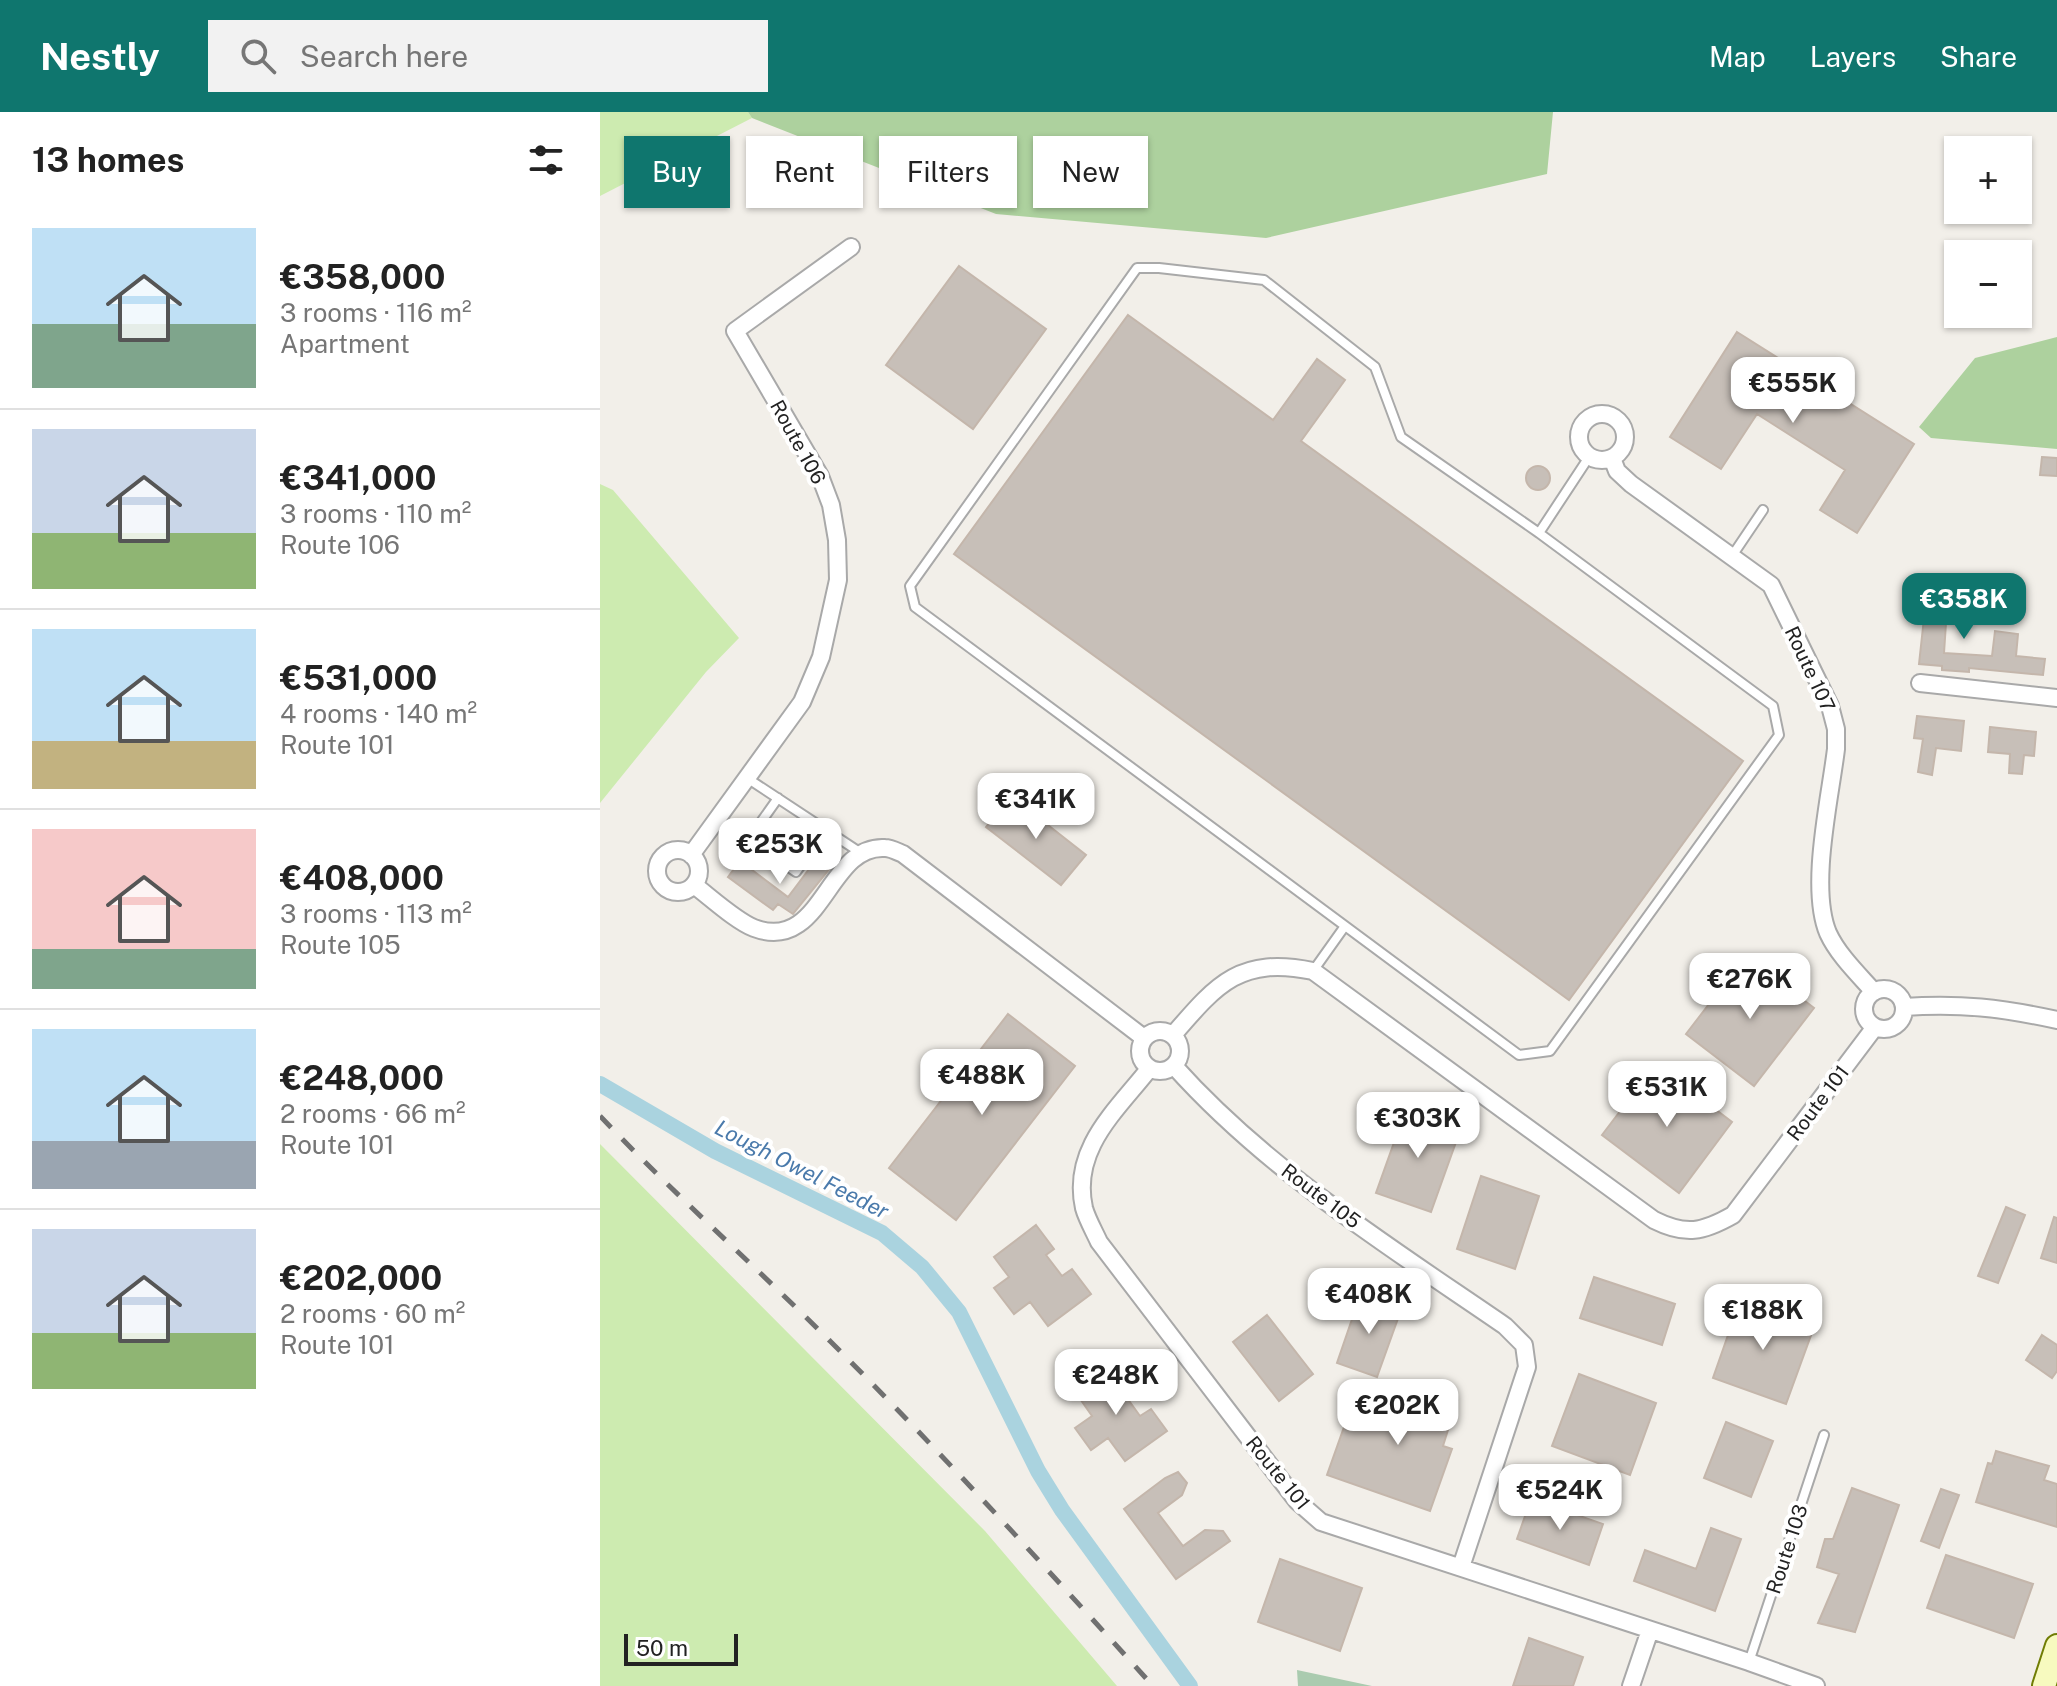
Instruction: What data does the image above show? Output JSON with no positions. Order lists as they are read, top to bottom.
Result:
{
  "streets": {
    "street": [
      "Route 106",
      "Route 107",
      "Route 101",
      "Route 105"
    ],
    "lane": ["Route 103"]
  },
  "crossings": [
    ["Route 107", "Route 101"],
    ["Route 101", "Route 105"],
    ["Route 101", "Route 103"]
  ],
  "water": ["Lough Owel Feeder"],
  "scale_bar": "50 m",
  "page": {
    "header": "Nestly",
    "search": "Search here",
    "nav": ["Map", "Layers", "Share"],
    "heading": "13 homes",
    "map_buttons": ["+", "−"],
    "chip": [
      "Buy",
      "Rent",
      "Filters",
      "New"
    ],
    "list": [
      {
        "name": "€358,000",
        "note": "3 rooms · 116 m² · Apartment"
      },
      {
        "name": "€341,000",
        "note": "3 rooms · 110 m² · Route 106"
      },
      {
        "name": "€531,000",
        "note": "4 rooms · 140 m² · Route 101"
      },
      {
        "name": "€408,000",
        "note": "3 rooms · 113 m² · Route 105"
      },
      {
        "name": "€248,000",
        "note": "2 rooms · 66 m² · Route 101"
      },
      {
        "name": "€202,000",
        "note": "2 rooms · 60 m² · Route 101"
      }
    ],
    "price": [
      "€555K",
      "€358K",
      "€341K",
      "€253K",
      "€276K",
      "€488K",
      "€531K",
      "€303K",
      "€408K",
      "€188K",
      "€248K",
      "€202K",
      "€524K"
    ],
    "scale": "50 m"
  }
}
